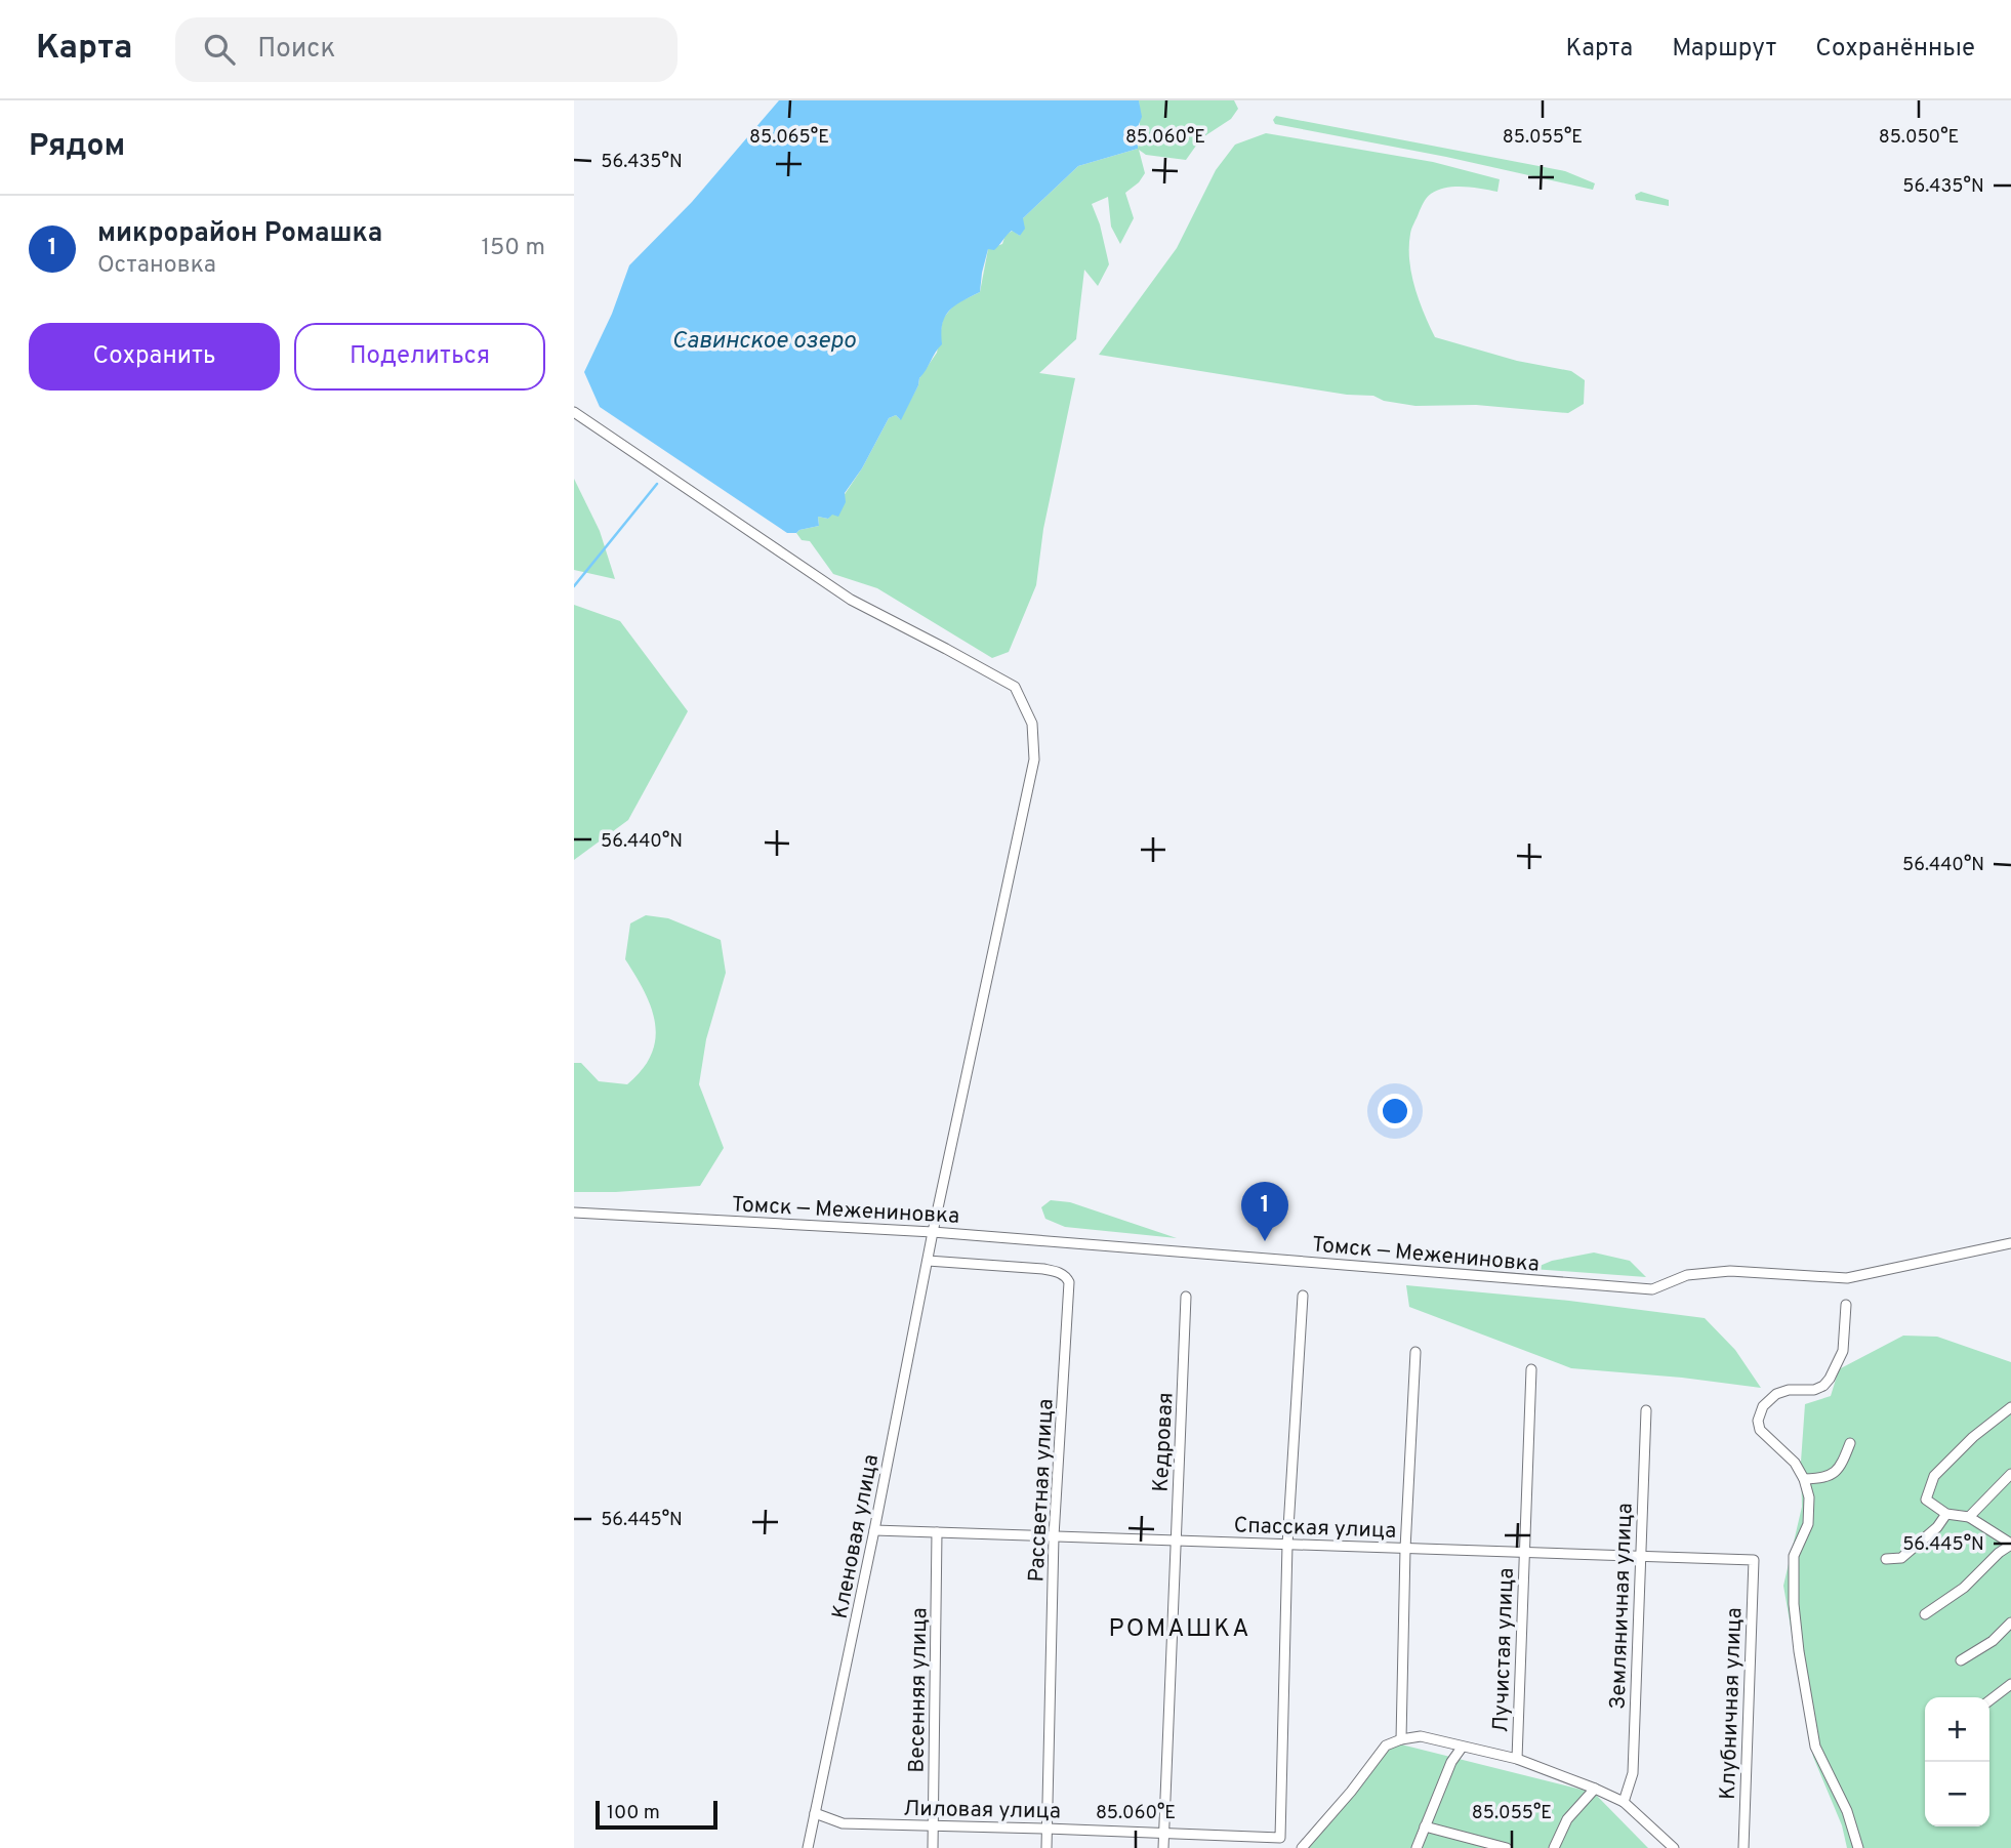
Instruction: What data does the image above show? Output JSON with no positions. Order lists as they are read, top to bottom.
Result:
{
  "streets": {
    "street": [
      "Томск — Межениновка",
      "Кедровая",
      "Рассветная улица",
      "Спасская улица",
      "Кленовая улица",
      "Земляничная улица",
      "Лучистая улица",
      "Весенняя улица",
      "Клубничная улица",
      "Лиловая улица"
    ]
  },
  "crossings": [
    ["Томск — Межениновка", "Кленовая улица"],
    ["Кедровая", "Спасская улица"],
    ["Кедровая", "Лиловая улица"],
    ["Рассветная улица", "Спасская улица"],
    ["Рассветная улица", "Кленовая улица"],
    ["Рассветная улица", "Лиловая улица"],
    ["Спасская улица", "Кленовая улица"],
    ["Спасская улица", "Земляничная улица"],
    ["Спасская улица", "Лучистая улица"],
    ["Спасская улица", "Весенняя улица"],
    ["Спасская улица", "Клубничная улица"],
    ["Спасская улица", "Лиловая улица"],
    ["Кленовая улица", "Лиловая улица"],
    ["Весенняя улица", "Лиловая улица"]
  ],
  "districts": ["РОМАШКА"],
  "water": ["Савинское озеро"],
  "scale_bar": "100 m",
  "page": {
    "header": "Карта",
    "search": "Поиск",
    "nav": ["Карта", "Маршрут", "Сохранённые"],
    "heading": "Рядом",
    "list": [
      {
        "mark": "1",
        "name": "микрорайон Ромашка",
        "note": "Остановка",
        "value": "150 m"
      }
    ],
    "buttons": ["Сохранить", "Поделиться"],
    "pins": "1",
    "map_buttons": ["+", "−"],
    "scale": "100 m"
  },
  "coordinates": [
    "85.065°E",
    "85.060°E",
    "85.055°E",
    "85.050°E",
    "56.435°N",
    "56.440°N",
    "56.445°N"
  ]
}
